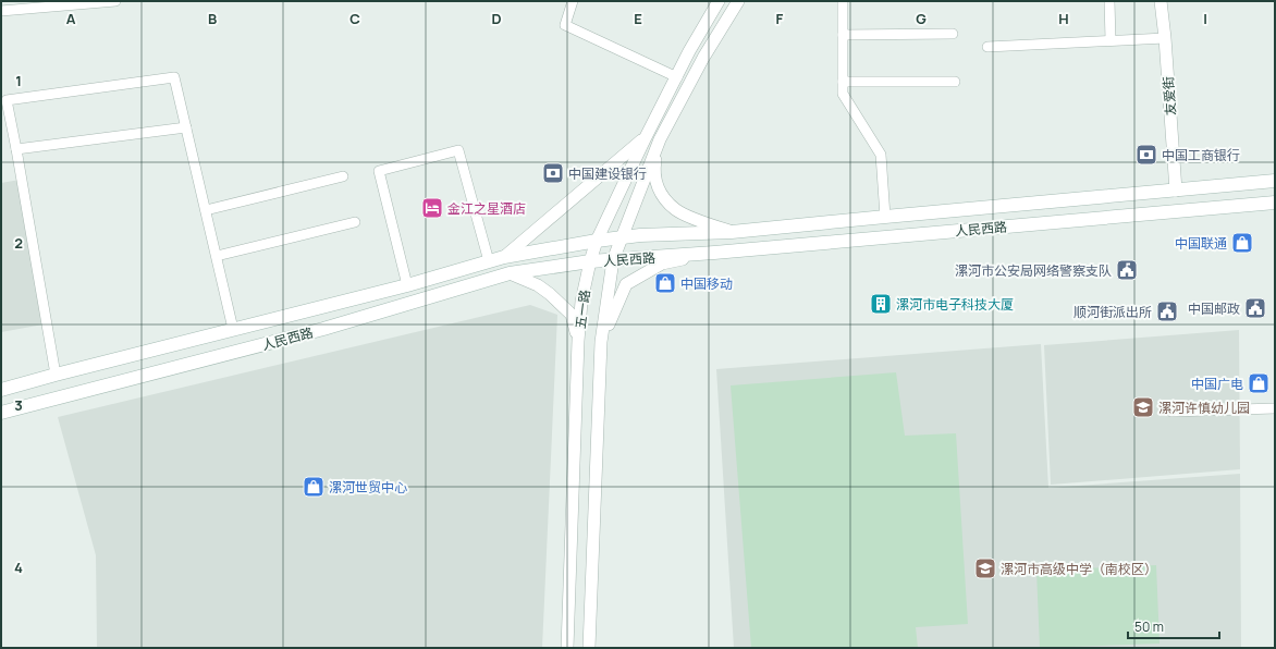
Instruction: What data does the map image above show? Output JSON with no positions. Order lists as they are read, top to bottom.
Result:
{
  "streets": {
    "main road": ["人民西路"],
    "street": ["友爱街", "五一路"]
  },
  "crossings": [
    ["友爱街", "人民西路"],
    ["人民西路", "五一路"]
  ],
  "places": {
    "bank": ["中国工商银行", "中国建设银行"],
    "hotel": ["金江之星酒店"],
    "shop": [
      "中国联通",
      "中国移动",
      "中国广电",
      "漯河世贸中心"
    ],
    "public building": ["漯河市公安局网络警察支队", "中国邮政", "顺河街派出所"],
    "building": ["漯河市电子科技大厦"],
    "school or university": ["漯河许慎幼儿园", "漯河市高级中学（南校区）"]
  },
  "scale_bar": "50 m",
  "grid": {
    "columns": [
      "A",
      "B",
      "C",
      "D",
      "E",
      "F",
      "G",
      "H",
      "I"
    ],
    "rows": [
      "1",
      "2",
      "3",
      "4"
    ]
  }
}
